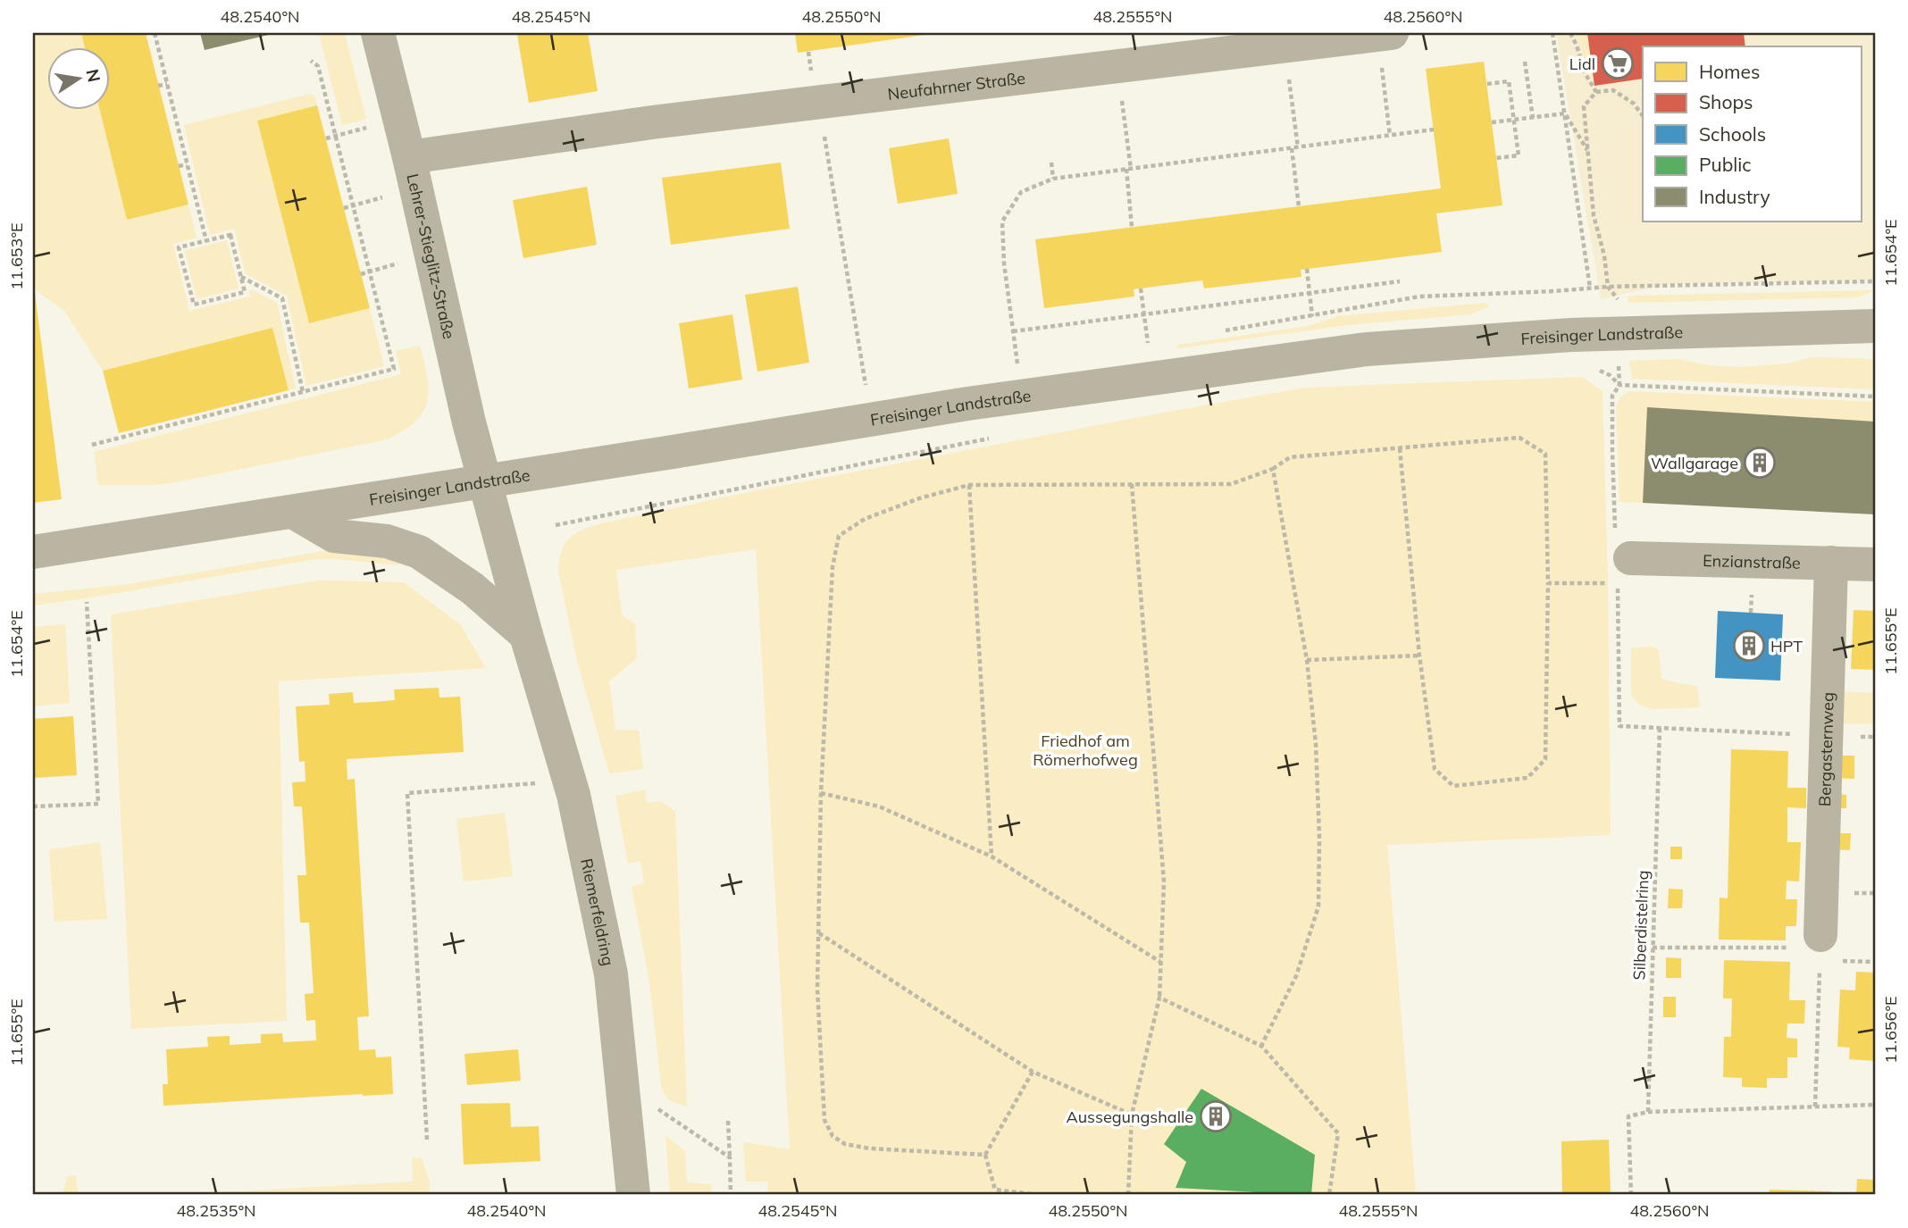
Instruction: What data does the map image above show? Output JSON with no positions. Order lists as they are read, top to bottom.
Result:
{
  "streets": {
    "street": [
      "Neufahrner Straße",
      "Lehrer-Stieglitz-Straße",
      "Freisinger Landstraße",
      "Enzianstraße",
      "Bergasternweg",
      "Riemerfeldring"
    ],
    "path": ["Silberdistelring"]
  },
  "crossings": [
    ["Neufahrner Straße", "Lehrer-Stieglitz-Straße"],
    ["Lehrer-Stieglitz-Straße", "Freisinger Landstraße"],
    ["Lehrer-Stieglitz-Straße", "Riemerfeldring"],
    ["Freisinger Landstraße", "Riemerfeldring"],
    ["Enzianstraße", "Bergasternweg"]
  ],
  "parks": ["Friedhof am Römerhofweg"],
  "places": {
    "supermarket": ["Lidl"],
    "building": ["Wallgarage", "HPT", "Aussegungshalle"]
  },
  "legend": [
    "Homes",
    "Shops",
    "Schools",
    "Public",
    "Industry"
  ],
  "north": "right",
  "coordinates": [
    "48.2540°N",
    "48.2545°N",
    "48.2550°N",
    "48.2555°N",
    "48.2560°N",
    "11.654°E",
    "11.653°E",
    "11.655°E",
    "11.656°E",
    "48.2535°N"
  ]
}
